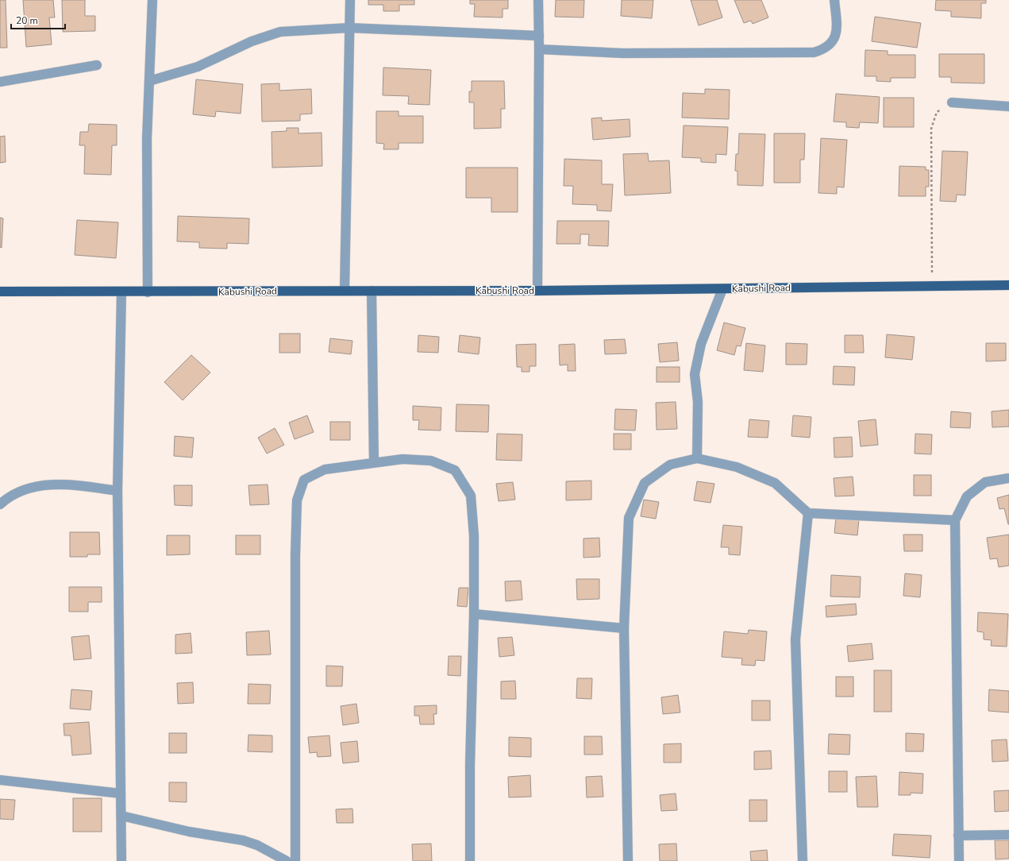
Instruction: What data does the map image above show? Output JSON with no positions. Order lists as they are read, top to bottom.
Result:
{
  "streets": {
    "main road": ["Kabushi Road"]
  },
  "scale_bar": "20 m"
}
